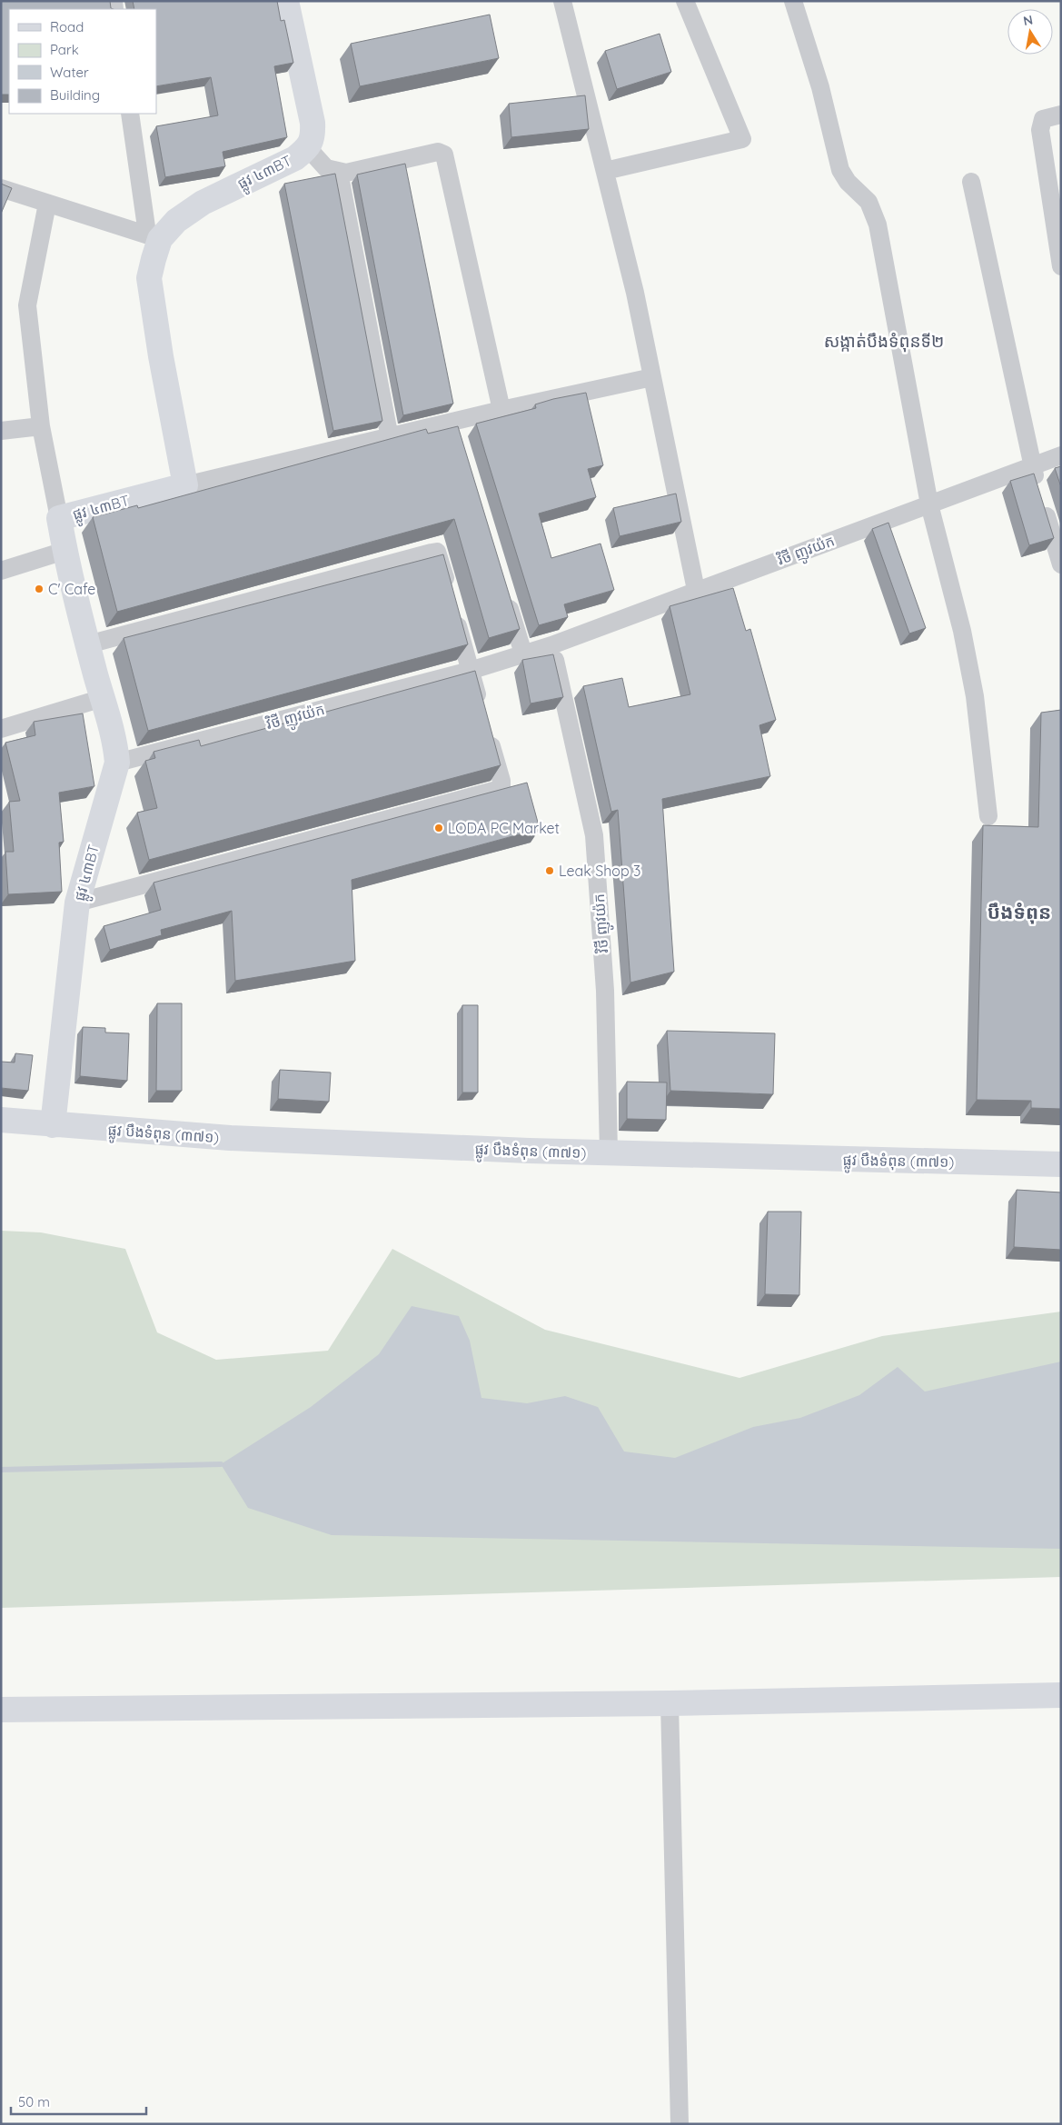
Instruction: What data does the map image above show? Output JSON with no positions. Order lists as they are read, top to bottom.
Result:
{
  "streets": {
    "street": ["ផ្លូវ ៤៣BT", "វិថី ញូវយ៉ក", "ផ្លូវ បឹងទំពុន (៣៧១)"]
  },
  "crossings": [
    ["ផ្លូវ ៤៣BT", "វិថី ញូវយ៉ក"],
    ["ផ្លូវ ៤៣BT", "ផ្លូវ បឹងទំពុន (៣៧១)"],
    ["វិថី ញូវយ៉ក", "ផ្លូវ បឹងទំពុន (៣៧១)"]
  ],
  "districts": ["សង្កាត់បឹងទំពុនទី២", "បឹងទំពុន"],
  "places": ["C' Cafe", "LODA PC Market", "Leak Shop 3"],
  "legend": [
    "Road",
    "Park",
    "Water",
    "Building"
  ],
  "scale_bar": "50 m",
  "north": "top"
}
